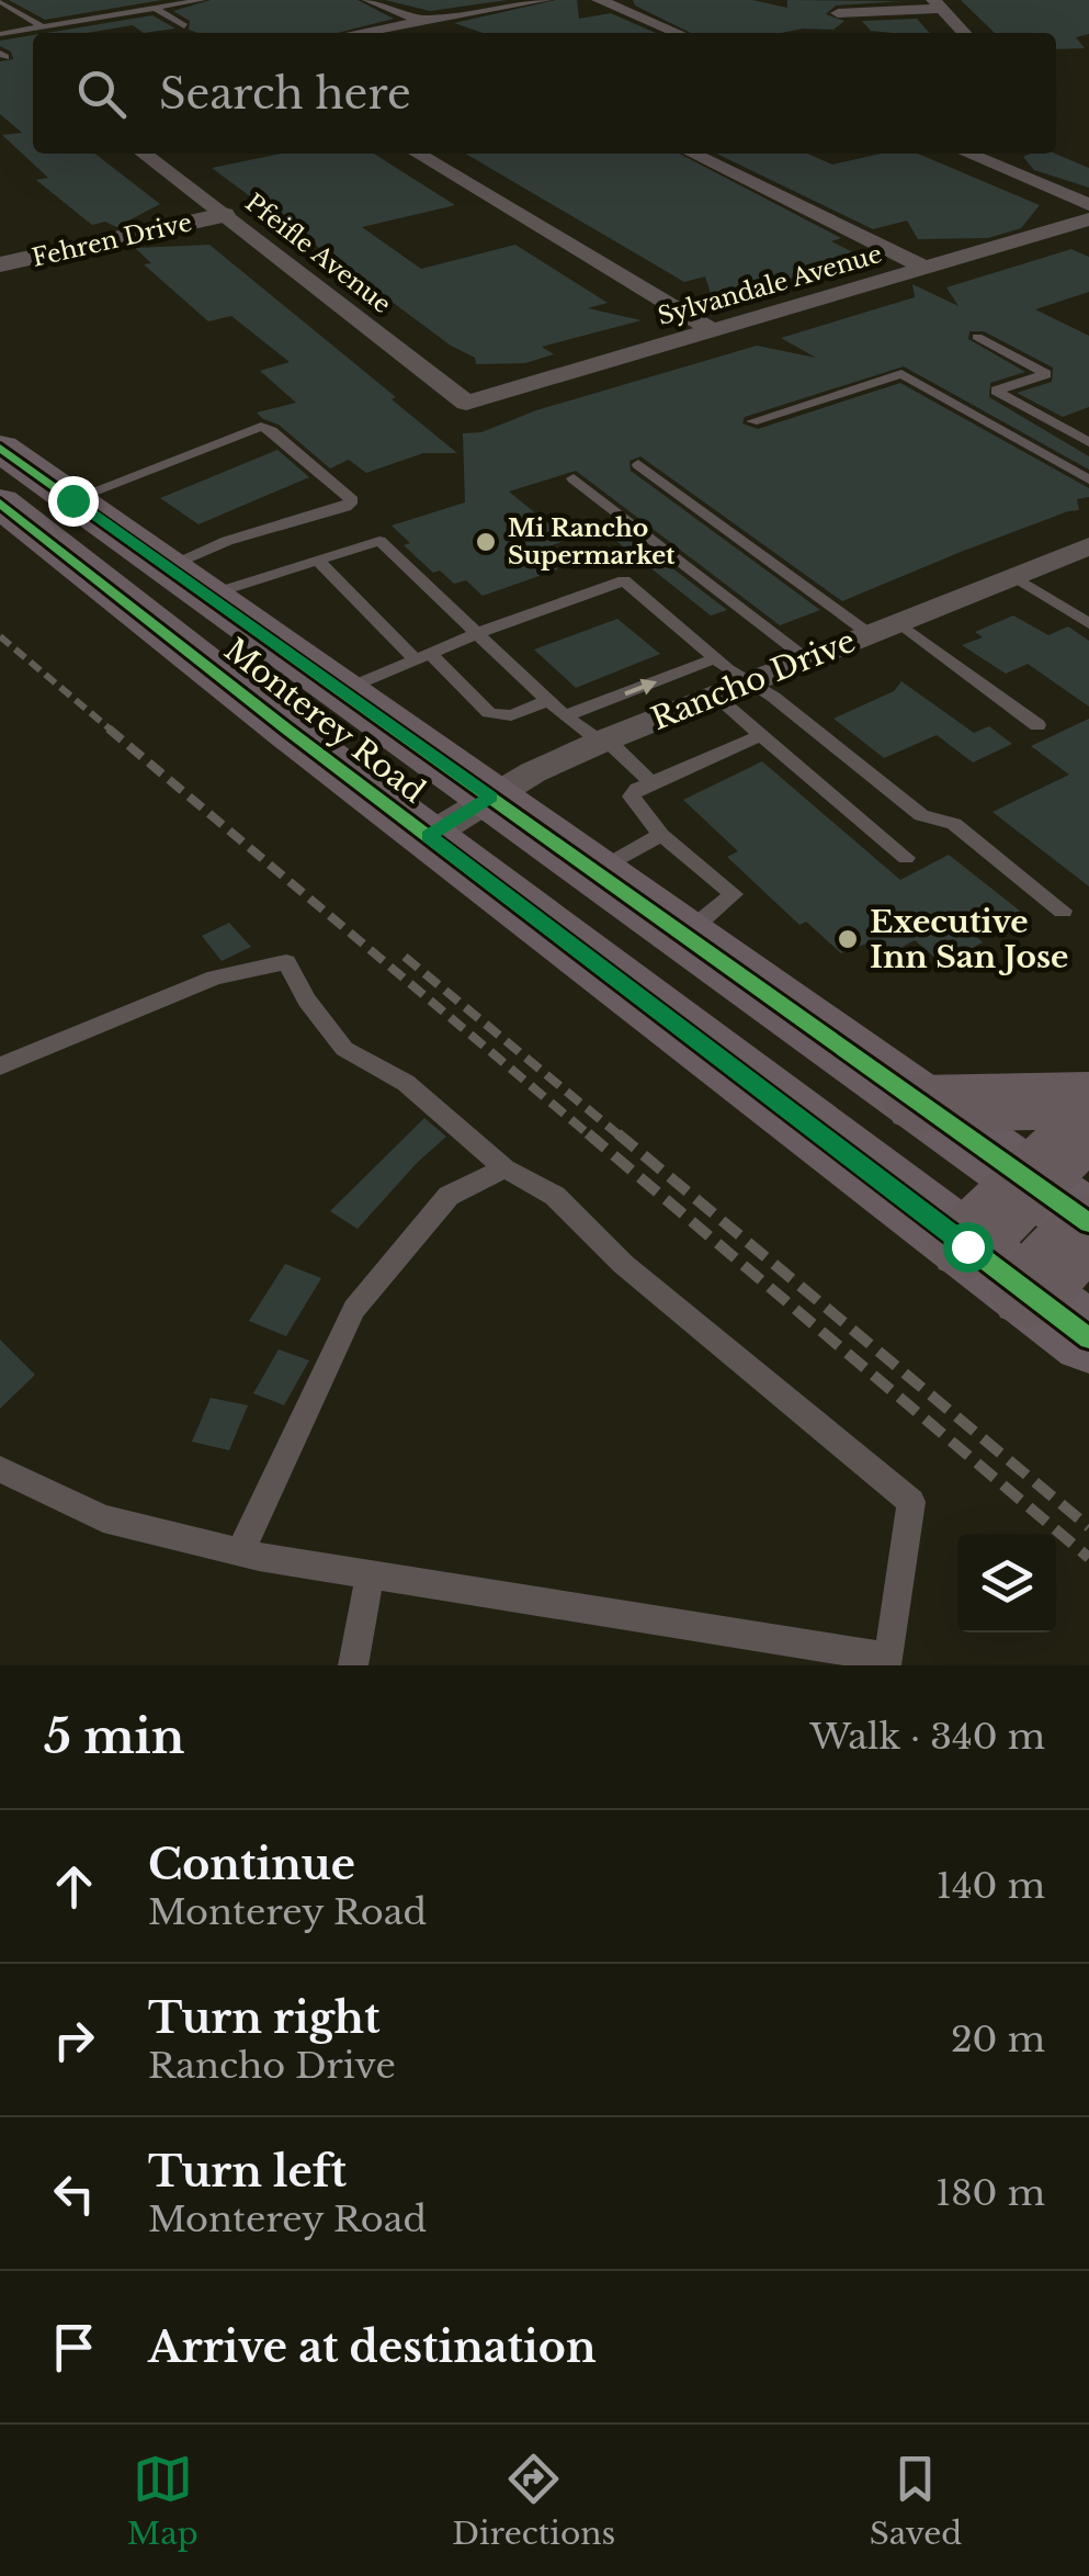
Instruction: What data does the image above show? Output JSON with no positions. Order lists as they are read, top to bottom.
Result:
{
  "streets": {
    "main road": ["Monterey Road"],
    "street": [
      "Fehren Drive",
      "Pfeifle Avenue",
      "Sylvandale Avenue",
      "Rancho Drive"
    ]
  },
  "crossings": [
    ["Fehren Drive", "Pfeifle Avenue"],
    ["Pfeifle Avenue", "Sylvandale Avenue"],
    ["Rancho Drive", "Monterey Road"]
  ],
  "places": ["Mi Rancho Supermarket", "Executive Inn San Jose"],
  "page": {
    "search": "Search here",
    "heading": ["5 min", "Walk · 340 m"],
    "list": [
      ["Continue", "Monterey Road", "140 m"],
      ["Turn right", "Rancho Drive", "20 m"],
      ["Turn left", "Monterey Road", "180 m"],
      "Arrive at destination"
    ],
    "nav": ["Map", "Directions", "Saved"]
  }
}
